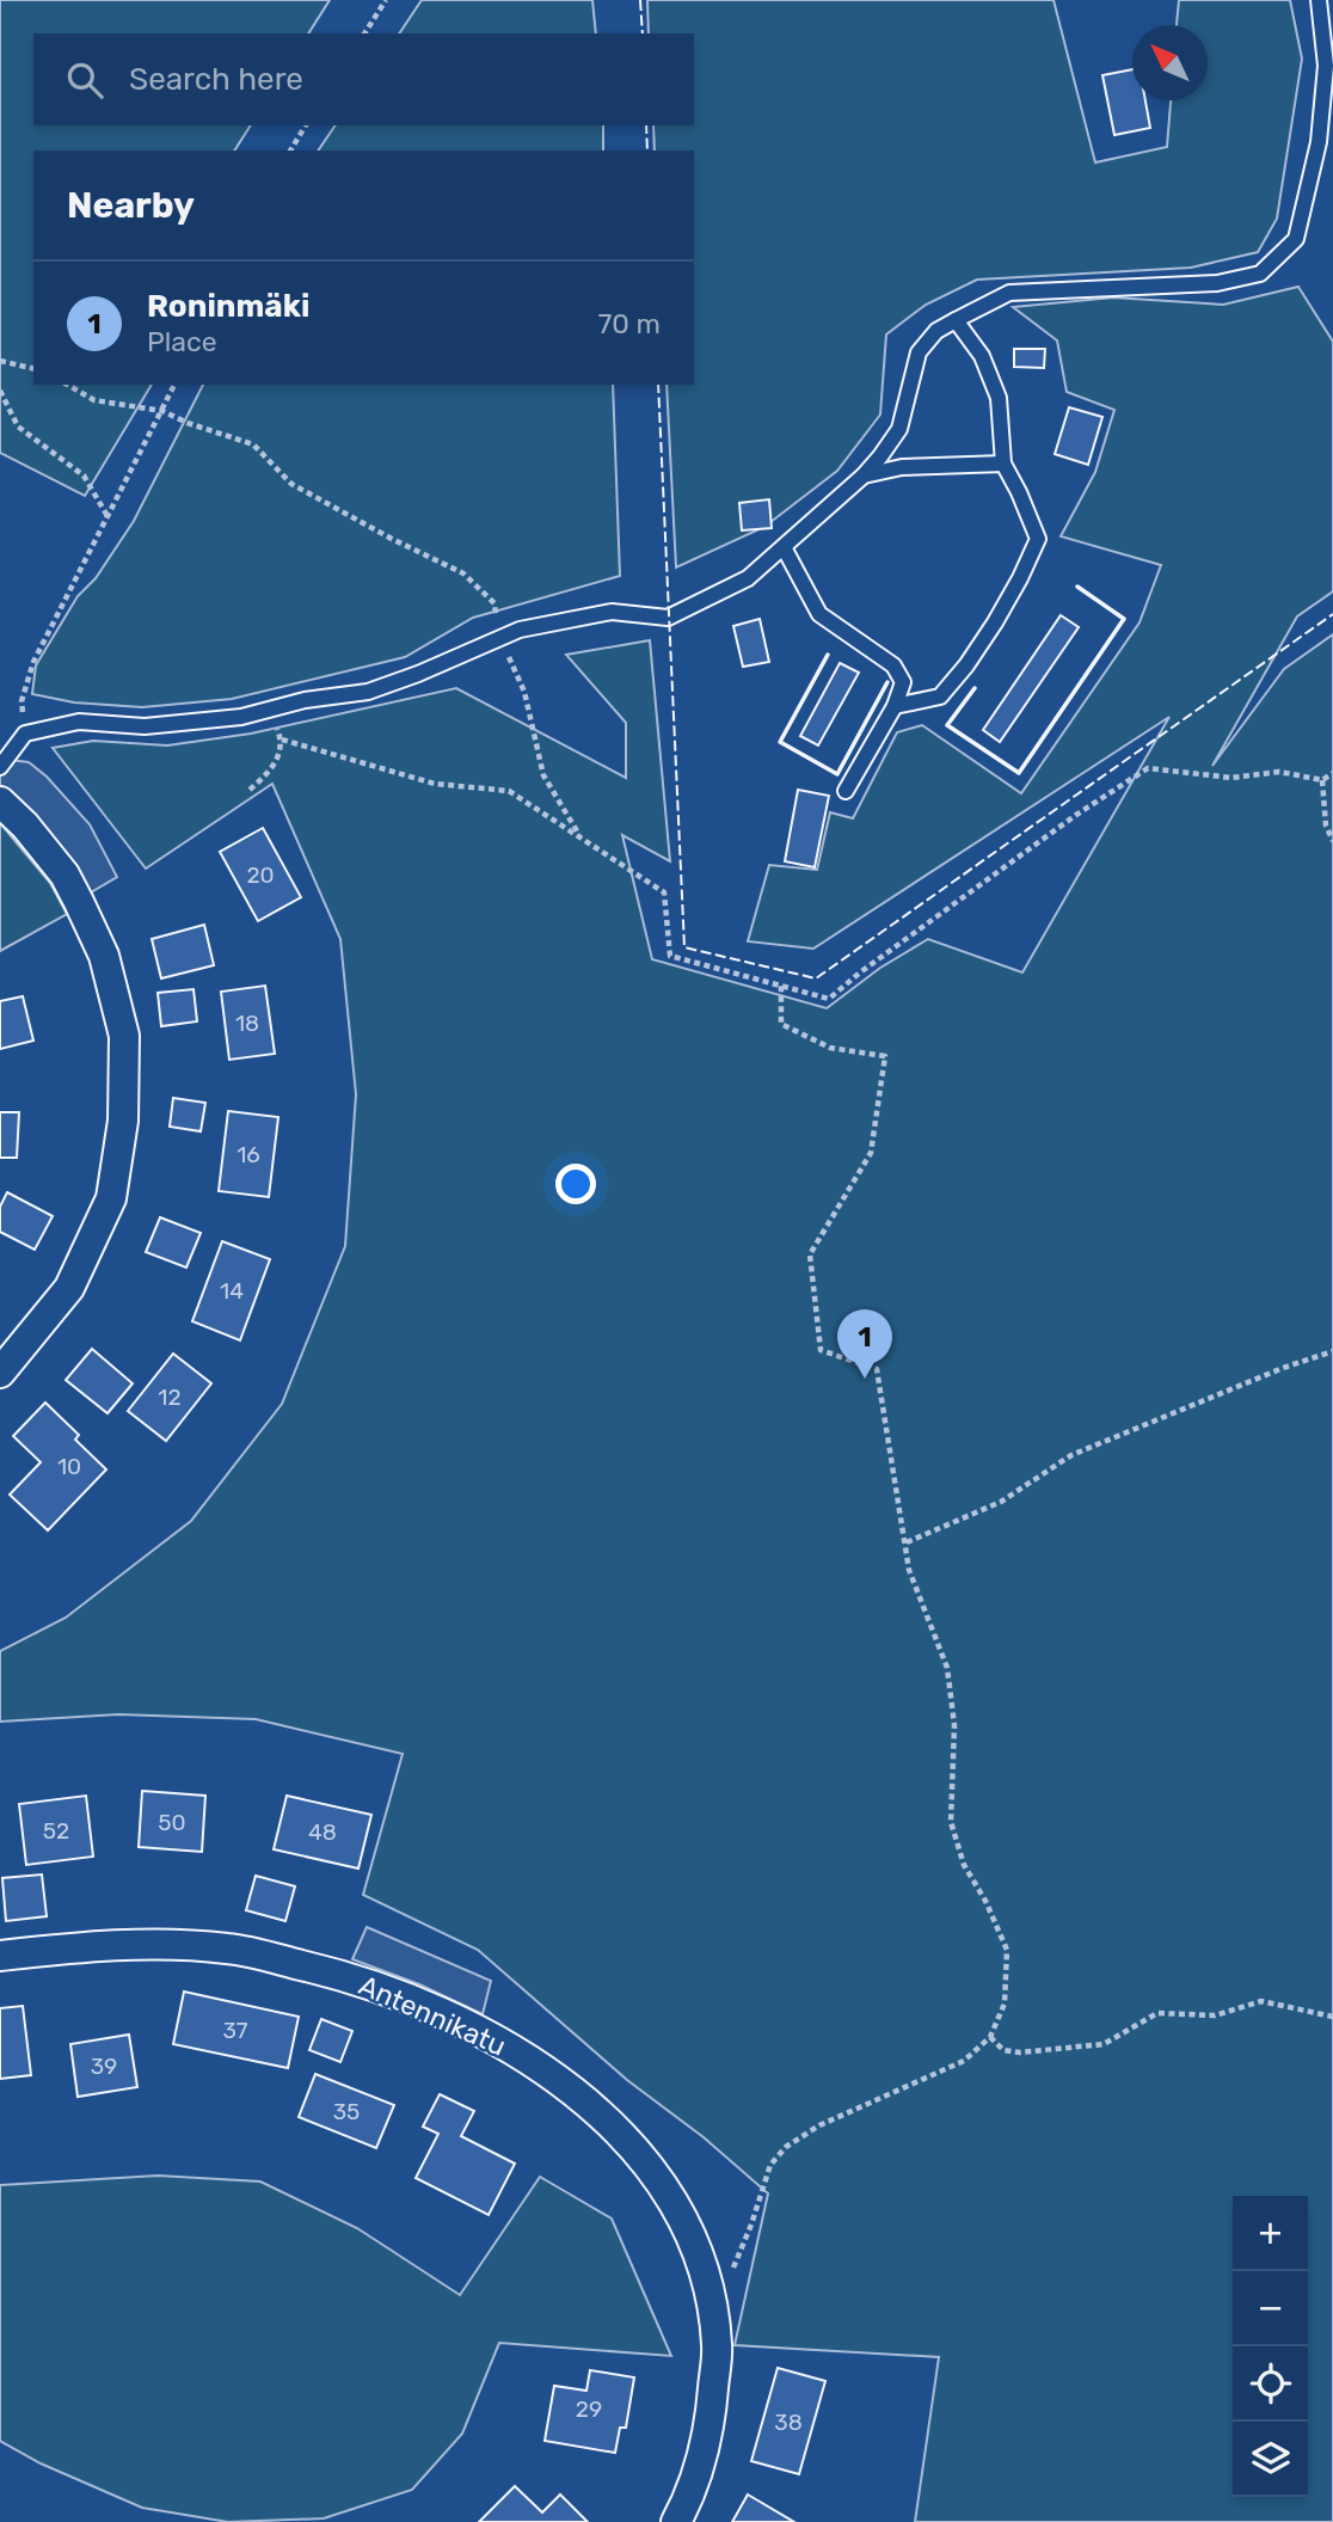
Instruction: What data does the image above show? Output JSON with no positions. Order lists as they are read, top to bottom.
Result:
{
  "streets": {
    "street": ["Antennikatu"]
  },
  "house_numbers": [
    "20",
    "18",
    "16",
    "14",
    "12",
    "10",
    "50",
    "52",
    "48",
    "37",
    "39",
    "35",
    "29",
    "38"
  ],
  "north": "top left",
  "page": {
    "search": "Search here",
    "heading": "Nearby",
    "list": [
      {
        "mark": "1",
        "name": "Roninmäki",
        "note": "Place",
        "value": "70 m"
      }
    ],
    "pins": "1",
    "map_buttons": ["+", "−"]
  }
}
